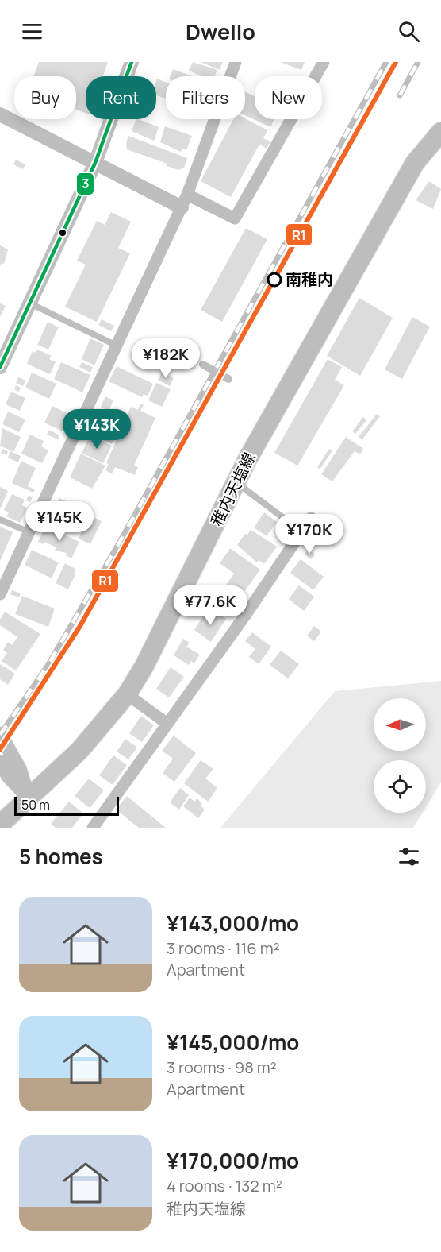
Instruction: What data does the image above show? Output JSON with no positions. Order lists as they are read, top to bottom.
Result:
{
  "streets": {
    "main road": ["稚内天塩線"]
  },
  "places": ["南稚内"],
  "lines": ["transit line R1", "transit line 3"],
  "scale_bar": "50 m",
  "north": "left",
  "page": {
    "header": "Dwello",
    "chip": [
      "Buy",
      "Rent",
      "Filters",
      "New"
    ],
    "price": [
      "¥182K",
      "¥143K",
      "¥145K",
      "¥170K",
      "¥77.6K"
    ],
    "scale": "50 m",
    "heading": "5 homes",
    "list": [
      {
        "name": "¥143,000/mo",
        "note": "3 rooms · 116 m² · Apartment"
      },
      {
        "name": "¥145,000/mo",
        "note": "3 rooms · 98 m² · Apartment"
      },
      {
        "name": "¥170,000/mo",
        "note": "4 rooms · 132 m² · 稚内天塩線"
      }
    ]
  }
}
